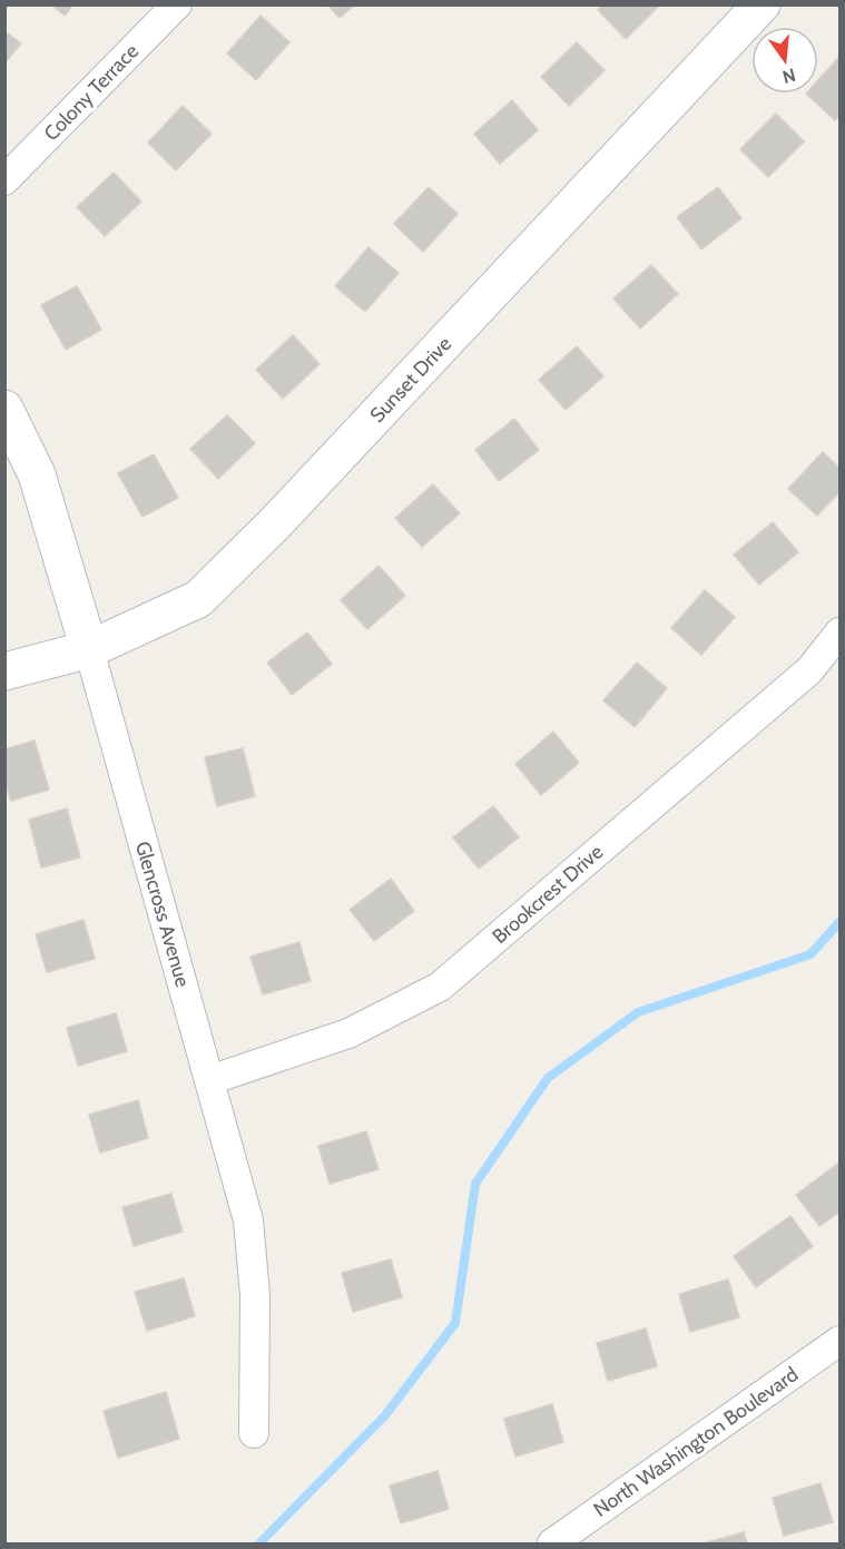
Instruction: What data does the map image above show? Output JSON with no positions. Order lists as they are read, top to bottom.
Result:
{
  "streets": {
    "street": [
      "Colony Terrace",
      "Sunset Drive",
      "Brookcrest Drive",
      "Glencross Avenue",
      "North Washington Boulevard"
    ]
  },
  "crossings": [
    ["Sunset Drive", "Glencross Avenue"],
    ["Brookcrest Drive", "Glencross Avenue"]
  ],
  "north": "bottom"
}
